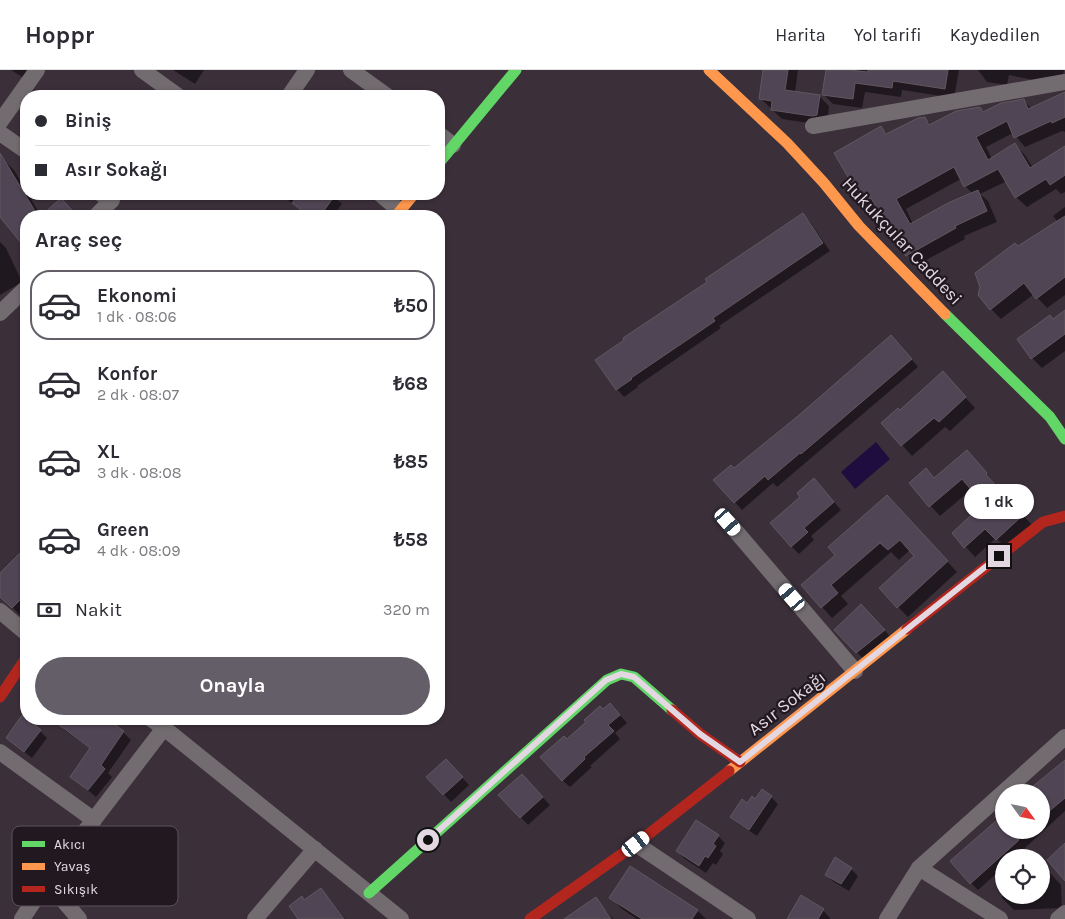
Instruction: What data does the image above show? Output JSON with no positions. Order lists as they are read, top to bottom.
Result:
{
  "streets": {
    "street": ["Hukukçular Caddesi", "Asır Sokağı"]
  },
  "legend": ["Akıcı", "Yavaş", "Sıkışık"],
  "north": "bottom right",
  "page": {
    "header": "Hoppr",
    "nav": ["Harita", "Yol tarifi", "Kaydedilen"],
    "banner": ["Biniş", "Asır Sokağı"],
    "heading": "Araç seç",
    "list": [
      {
        "name": "Ekonomi",
        "note": "1 dk · 08:06",
        "value": "₺50"
      },
      {
        "name": "Konfor",
        "note": "2 dk · 08:07",
        "value": "₺68"
      },
      {
        "name": "XL",
        "note": "3 dk · 08:08",
        "value": "₺85"
      },
      {
        "name": "Green",
        "note": "4 dk · 08:09",
        "value": "₺58"
      }
    ],
    "bubble": "1 dk",
    "pay": ["Nakit", "320 m"],
    "buttons": "Onayla"
  }
}
